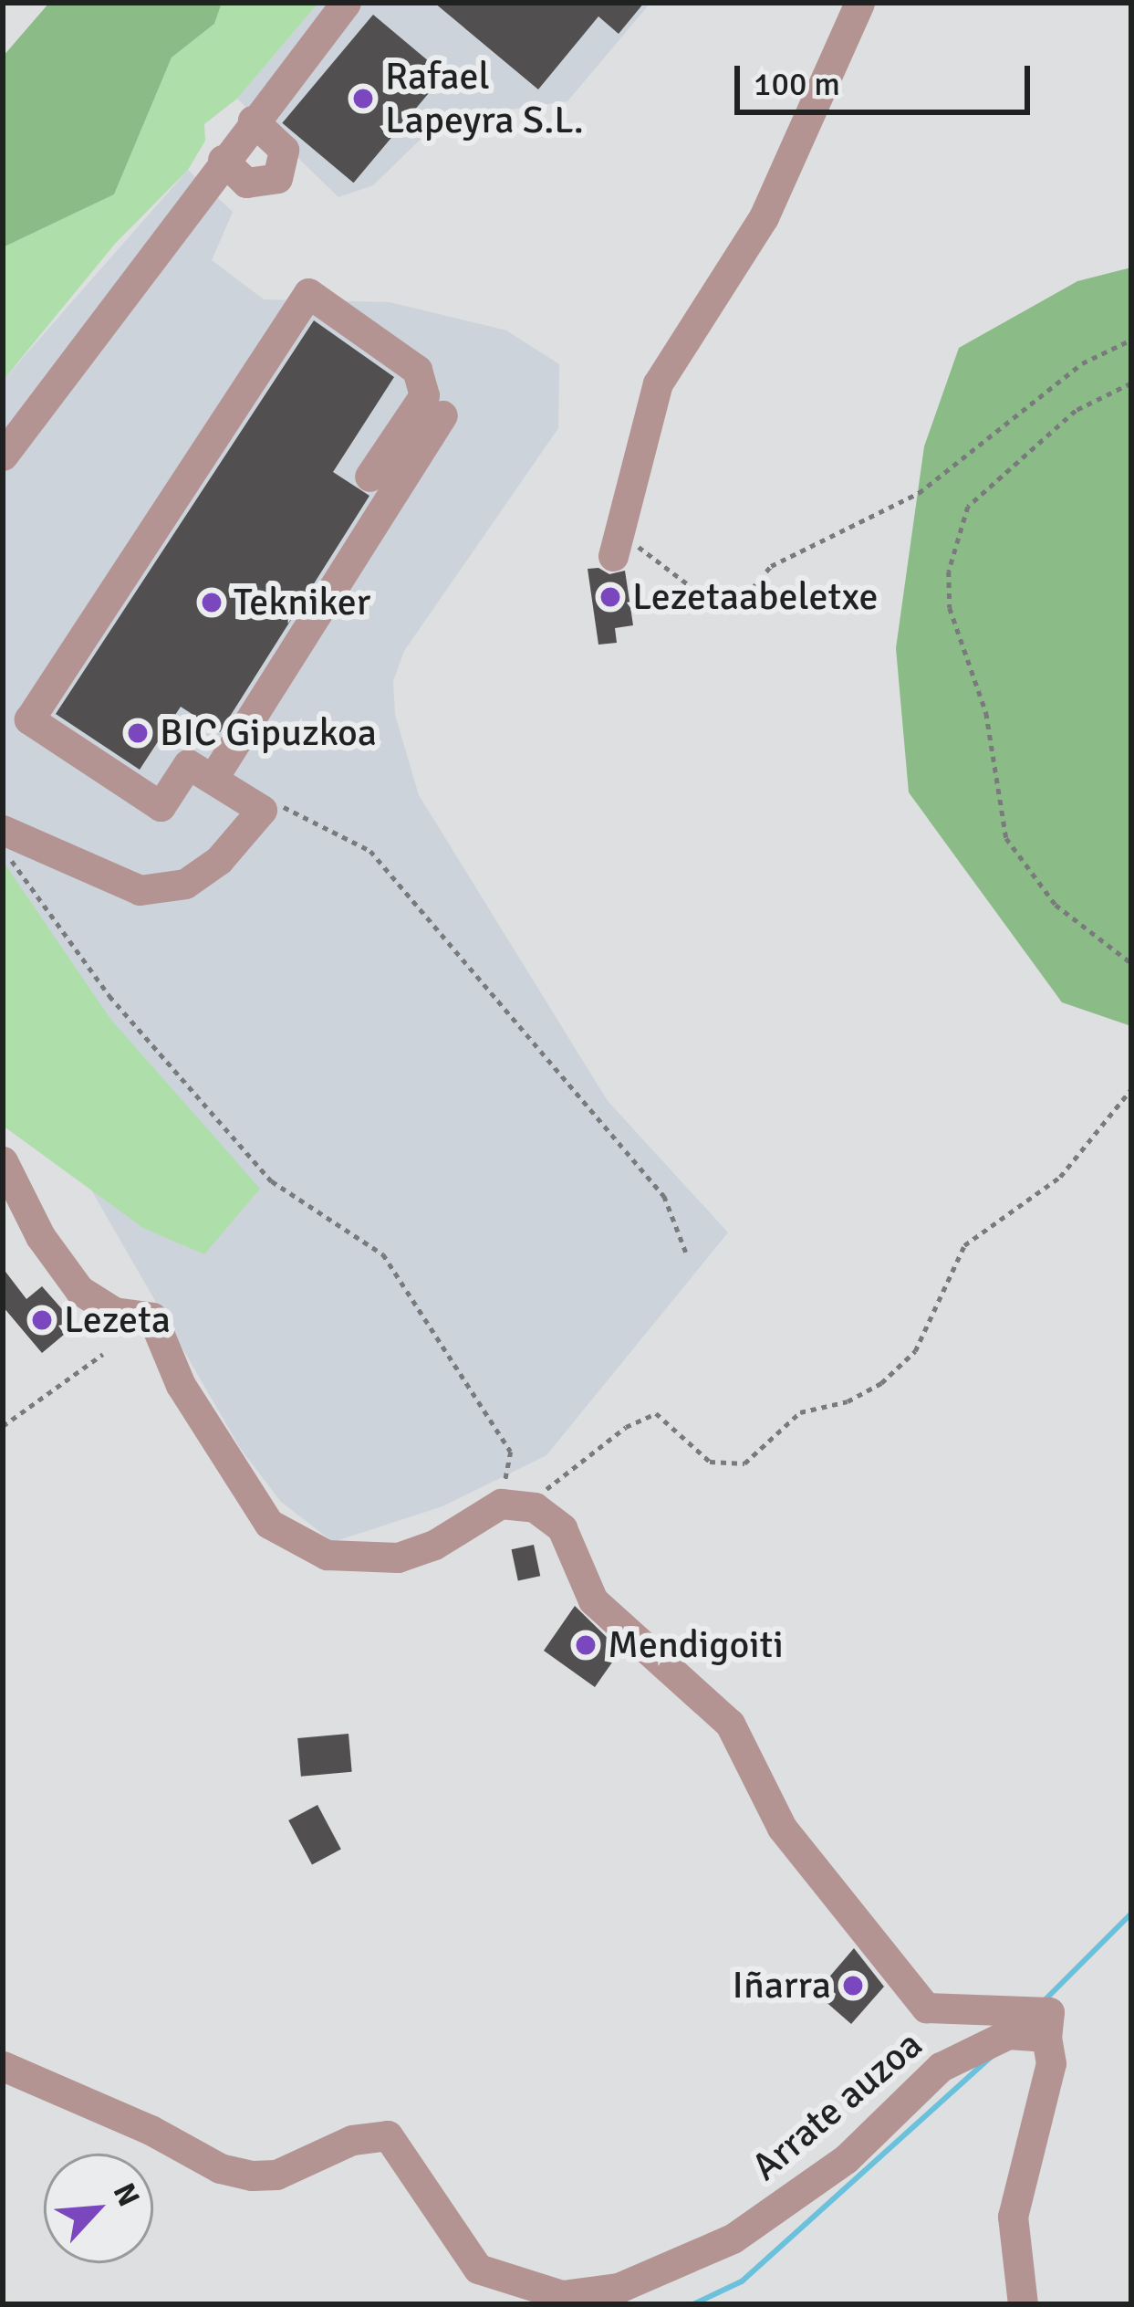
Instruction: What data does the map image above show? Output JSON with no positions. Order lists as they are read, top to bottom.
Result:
{
  "streets": {
    "street": ["Arrate auzoa"]
  },
  "places": [
    "Rafael Lapeyra S.L.",
    "Lezetaabeletxe",
    "Tekniker",
    "BIC Gipuzkoa",
    "Lezeta",
    "Mendigoiti",
    "Iñarra"
  ],
  "scale_bar": "100 m",
  "north": "top right"
}
